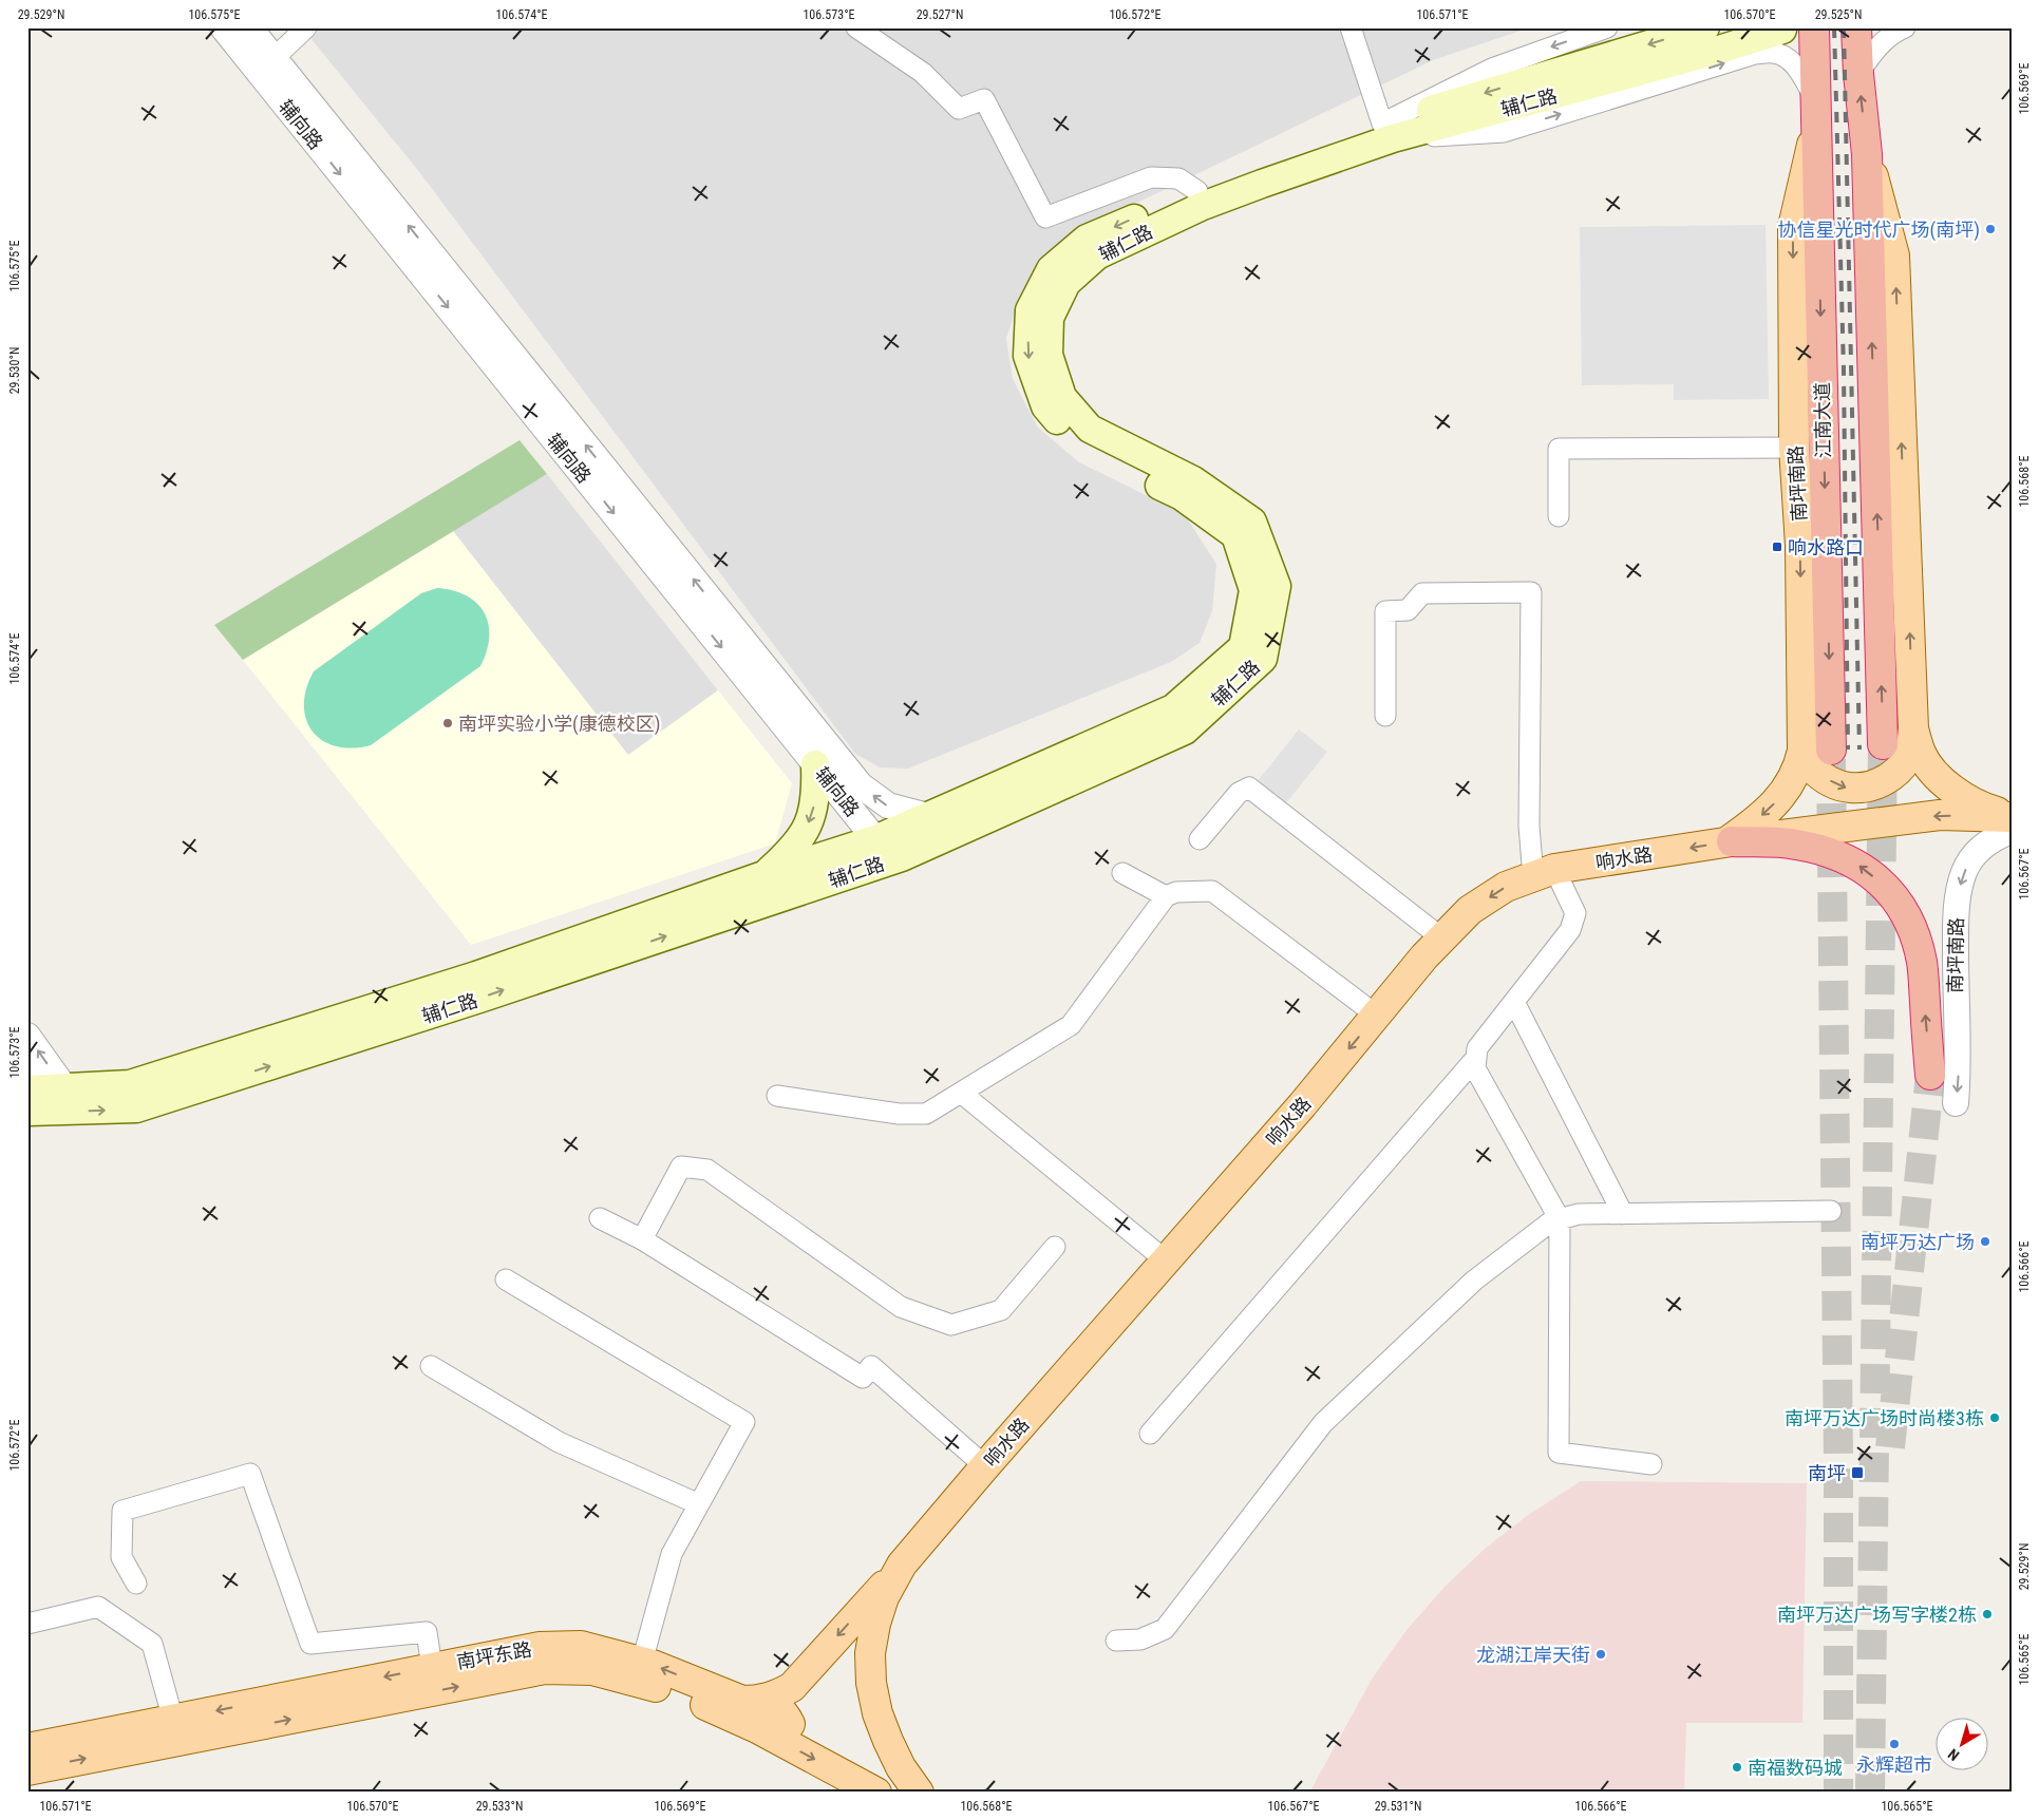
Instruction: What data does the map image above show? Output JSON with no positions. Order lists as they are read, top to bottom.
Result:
{
  "streets": {
    "highway": ["江南大道"],
    "main road": [
      "辅仁路",
      "南坪南路",
      "响水路",
      "南坪东路"
    ],
    "street": ["辅向路"]
  },
  "crossings": [
    ["辅仁路", "辅向路"],
    ["江南大道", "南坪南路"],
    ["南坪南路", "响水路"],
    ["响水路", "南坪东路"]
  ],
  "one_way": ["响水路"],
  "places": {
    "other": [
      "协信星光时代广场(南坪)",
      "南坪实验小学(康德校区)",
      "南坪万达广场",
      "南坪万达广场时尚楼3栋",
      "南坪万达广场写字楼2栋",
      "龙湖江岸天街",
      "永辉超市",
      "南福数码城"
    ],
    "transit": ["响水路口", "南坪"]
  },
  "north": "bottom left",
  "coordinates": [
    "29.529°N",
    "106.575°E",
    "106.574°E",
    "106.573°E",
    "29.527°N",
    "106.572°E",
    "106.571°E",
    "106.570°E",
    "29.525°N",
    "106.569°E",
    "29.530°N",
    "106.568°E",
    "106.567°E",
    "106.566°E",
    "106.565°E",
    "29.533°N",
    "29.531°N"
  ]
}
